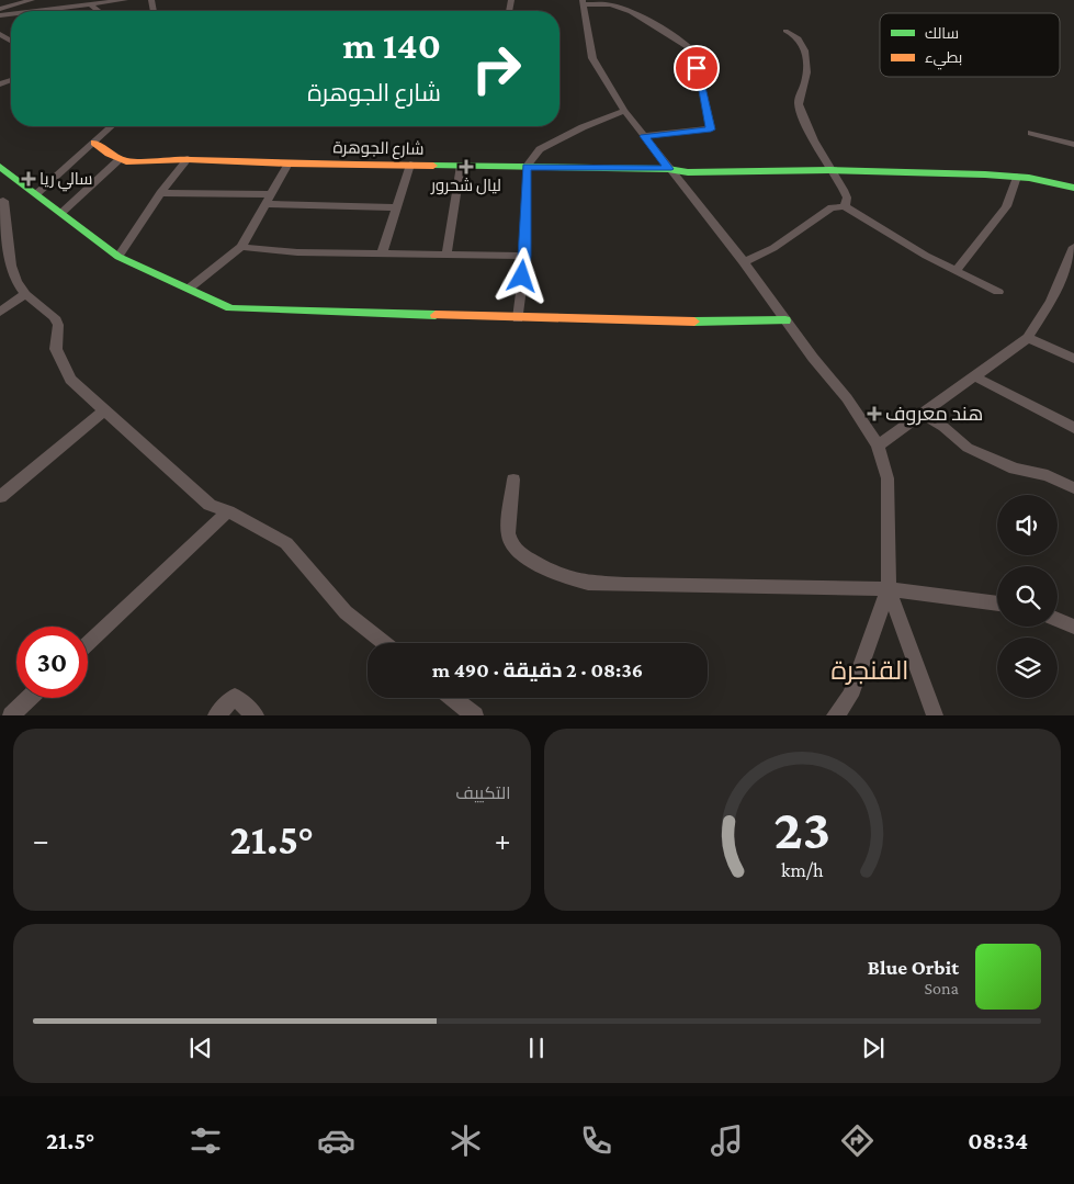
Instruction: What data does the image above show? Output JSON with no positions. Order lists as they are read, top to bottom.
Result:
{
  "streets": {
    "street": ["شارع الجوهرة"]
  },
  "districts": ["القنجرة"],
  "places": {
    "health": ["ليال شحرور", "سالي ريا", "هند معروف"]
  },
  "legend": ["سالك", "بطيء"],
  "page": {
    "turn": ["140 m", "شارع الجوهرة"],
    "limit": "30",
    "trip": "08:36 · 2 دقيقة · 490 m",
    "tile": "التكييف",
    "heat": ["−", "21.5°", "+"],
    "song": ["Blue Orbit", "Sona"],
    "tabs": ["08:34", "21.5°"],
    "gauge": ["23", "km/h"]
  }
}
